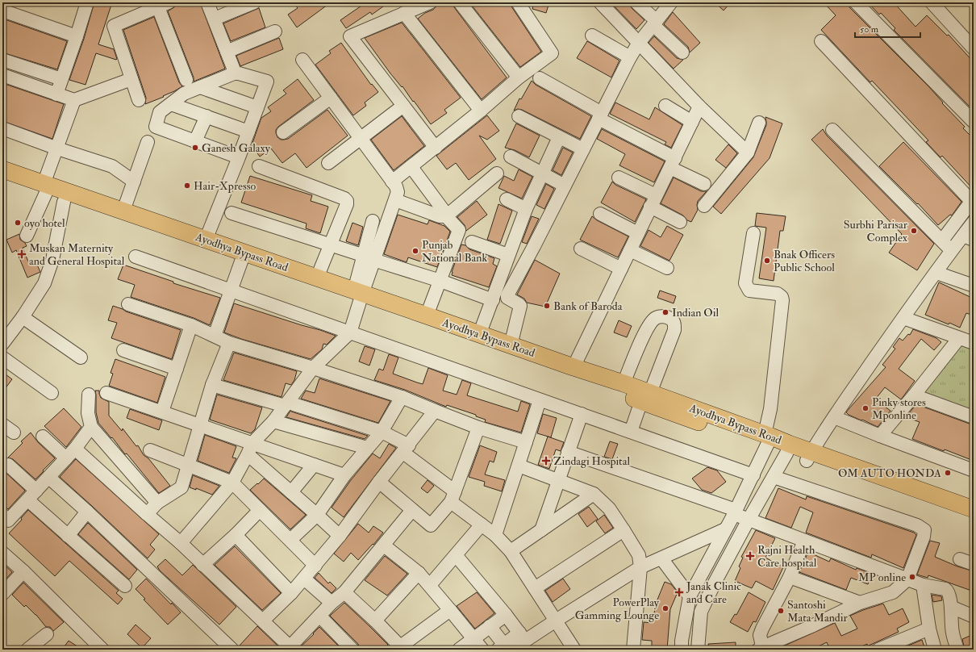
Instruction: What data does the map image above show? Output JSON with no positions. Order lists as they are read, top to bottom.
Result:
{
  "streets": {
    "main road": ["Ayodhya Bypass Road"]
  },
  "places": {
    "other": [
      "Ganesh Galaxy",
      "Hair-Xpresso",
      "oyo hotel",
      "Surbhi Parisar Complex",
      "Punjab National Bank",
      "Bnak Officers Public School",
      "Bank of Baroda",
      "Indian Oil",
      "Pinky stores Mponline",
      "OM AUTO HONDA",
      "MP online",
      "PowerPlay Gamming Lounge",
      "Santoshi Mata Mandir"
    ],
    "health": [
      "Muskan Maternity and General Hospital",
      "Zindagi Hospital",
      "Rajni Health Care hospital",
      "Janak Clinic and Care"
    ]
  },
  "scale_bar": "50 m"
}
